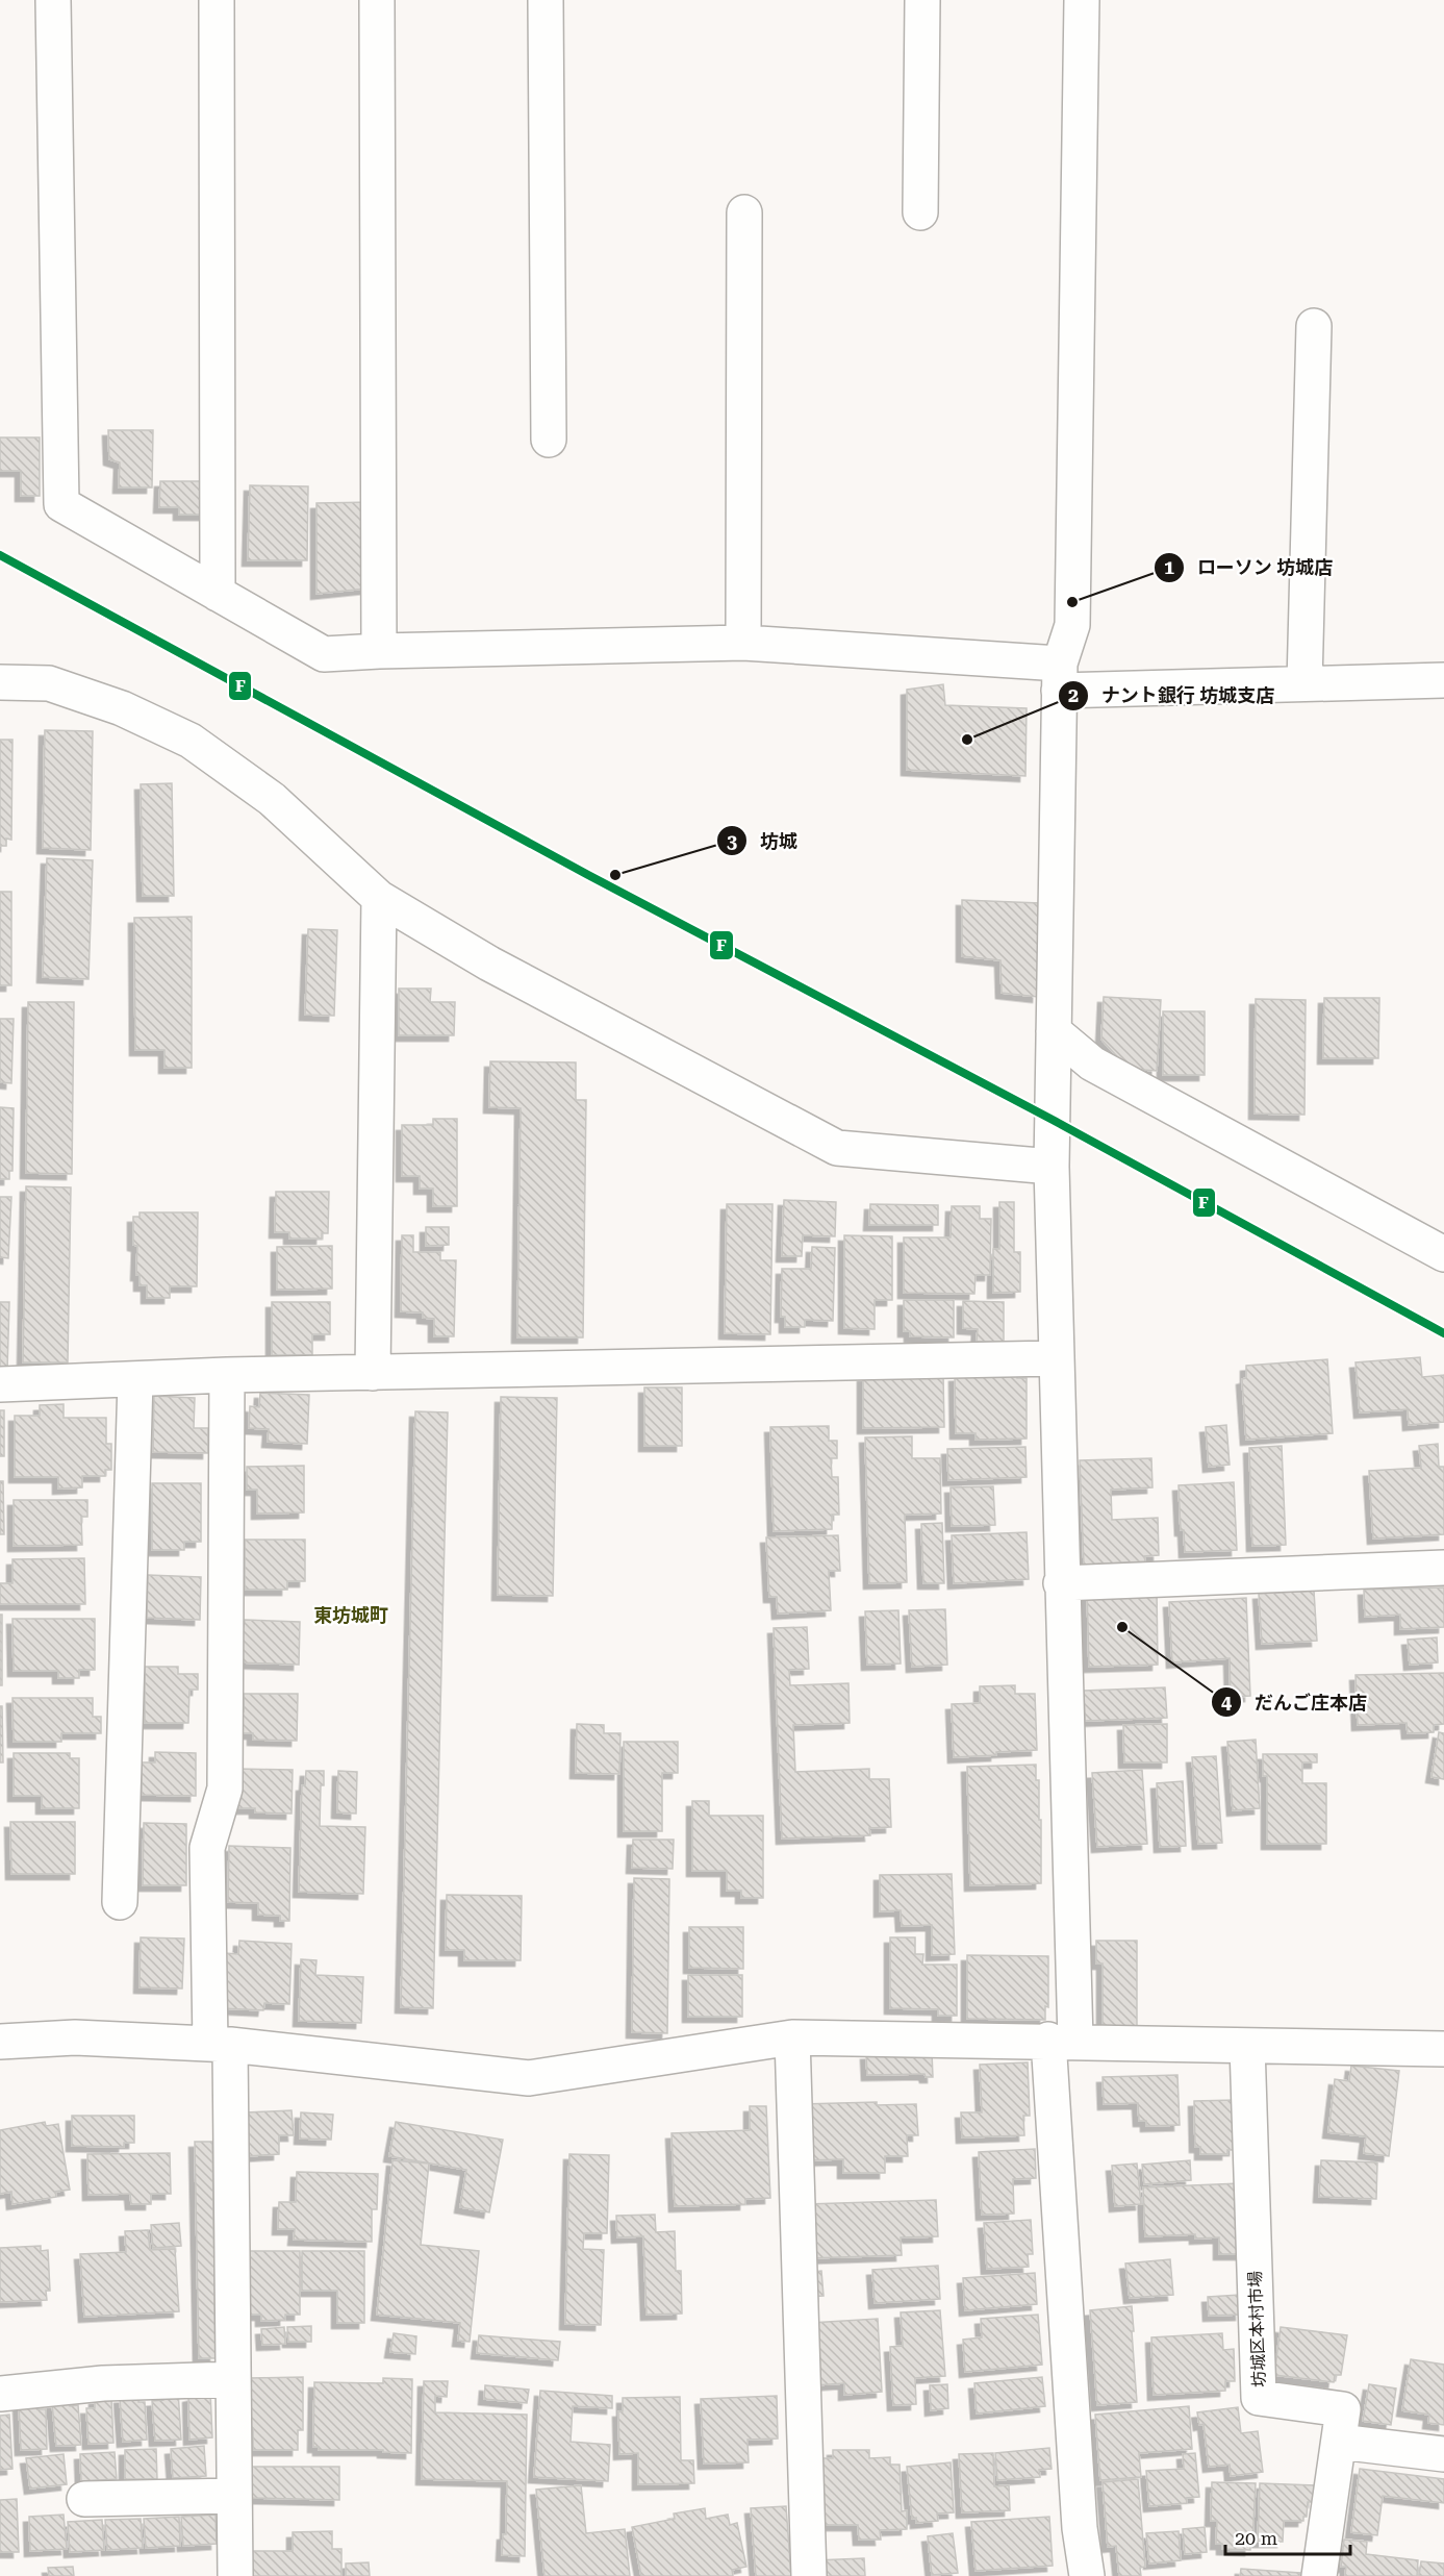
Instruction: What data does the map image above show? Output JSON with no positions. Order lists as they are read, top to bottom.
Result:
{
  "streets": {
    "street": ["坊城区本村市場"]
  },
  "districts": ["東坊城町"],
  "places": [
    "ローソン 坊城店",
    "ナント銀行 坊城支店",
    "坊城",
    "だんご庄本店"
  ],
  "lines": ["transit line F"],
  "scale_bar": "20 m"
}
